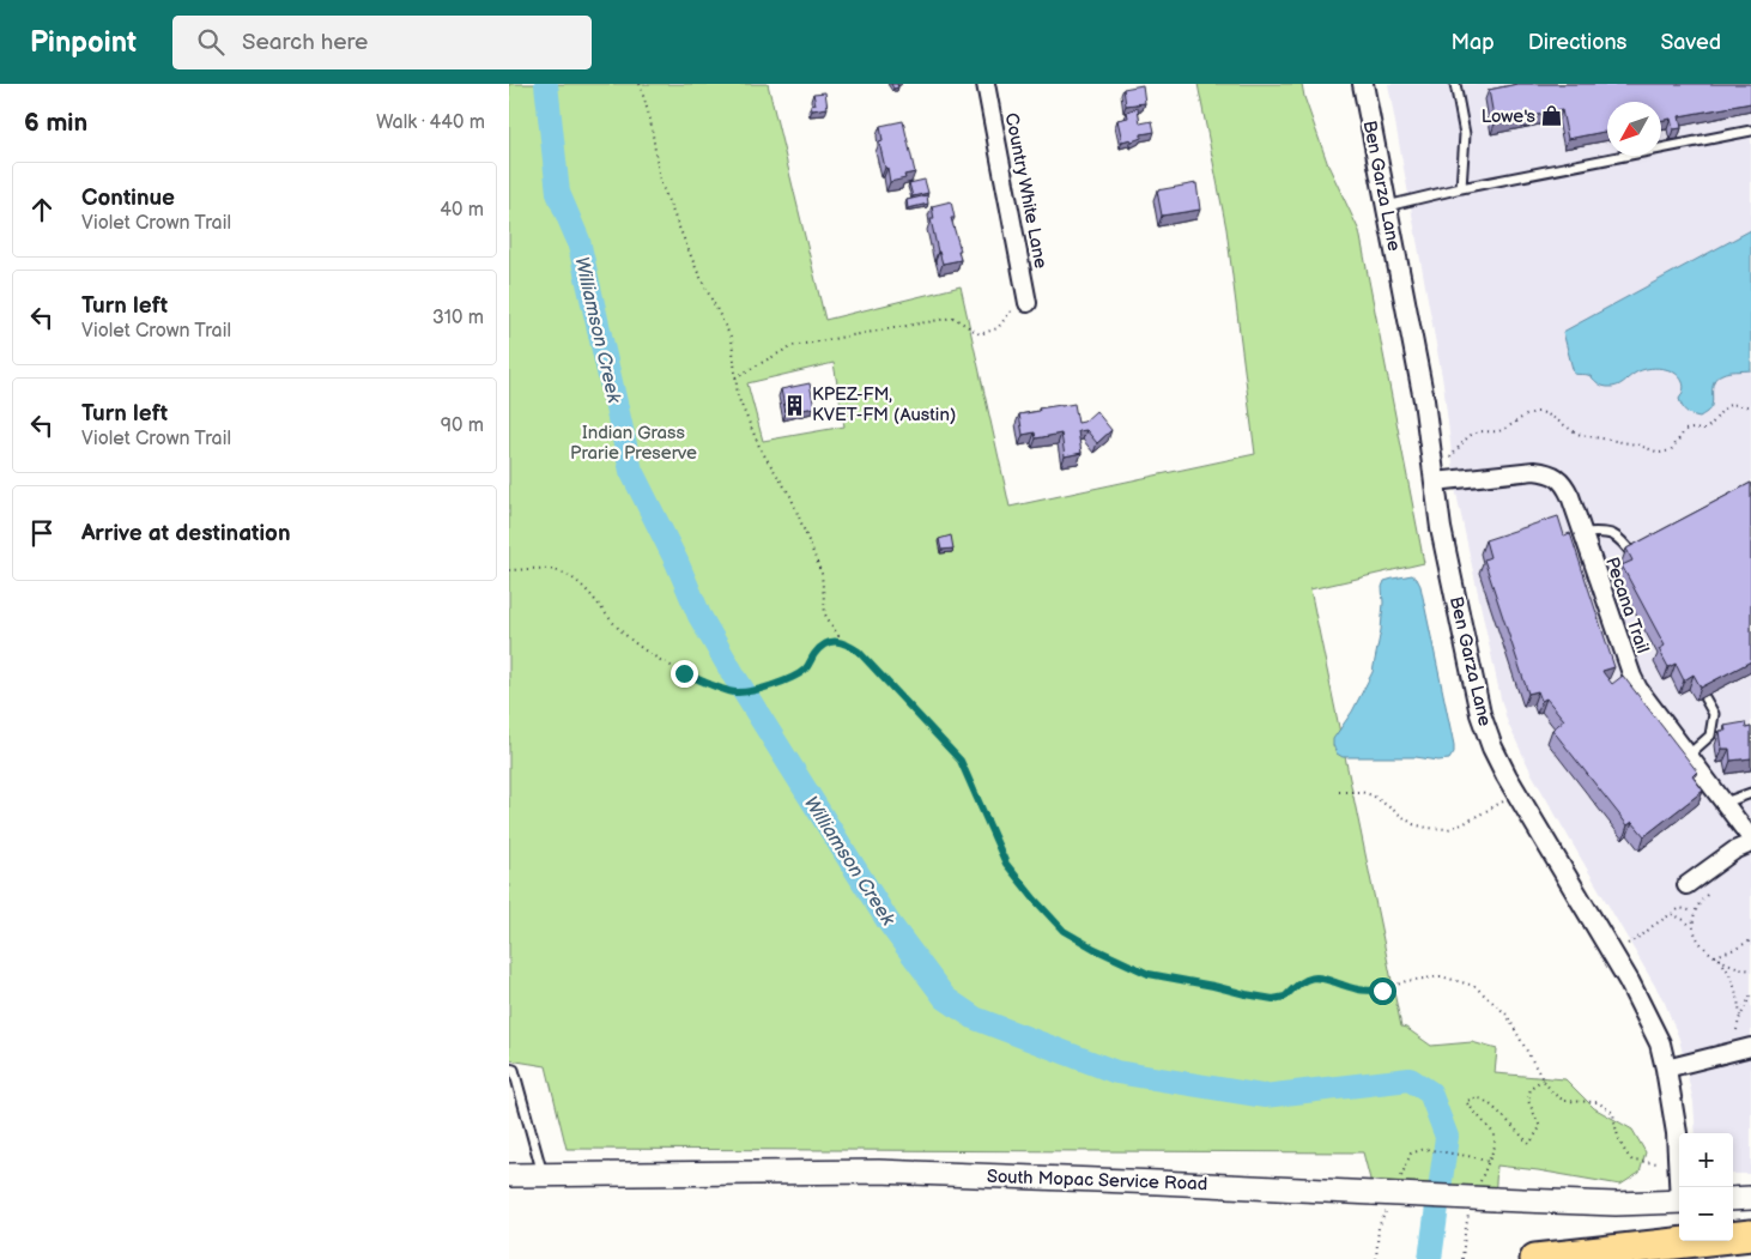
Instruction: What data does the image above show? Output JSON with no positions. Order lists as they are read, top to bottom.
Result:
{
  "streets": {
    "main road": ["South Mopac Service Road"],
    "street": ["Ben Garza Lane", "Country White Lane", "Pecana Trail"]
  },
  "crossings": [
    ["Ben Garza Lane", "Pecana Trail"]
  ],
  "water": ["Williamson Creek"],
  "parks": ["Indian Grass Prarie Preserve"],
  "places": {
    "shop": ["Lowe's"],
    "building": ["KPEZ-FM, KVET-FM (Austin)"]
  },
  "north": "bottom left",
  "page": {
    "header": "Pinpoint",
    "search": "Search here",
    "nav": ["Map", "Directions", "Saved"],
    "heading": ["6 min", "Walk · 440 m"],
    "list": [
      ["Continue", "Violet Crown Trail", "40 m"],
      ["Turn left", "Violet Crown Trail", "310 m"],
      ["Turn left", "Violet Crown Trail", "90 m"],
      "Arrive at destination"
    ],
    "map_buttons": ["+", "−"]
  }
}
